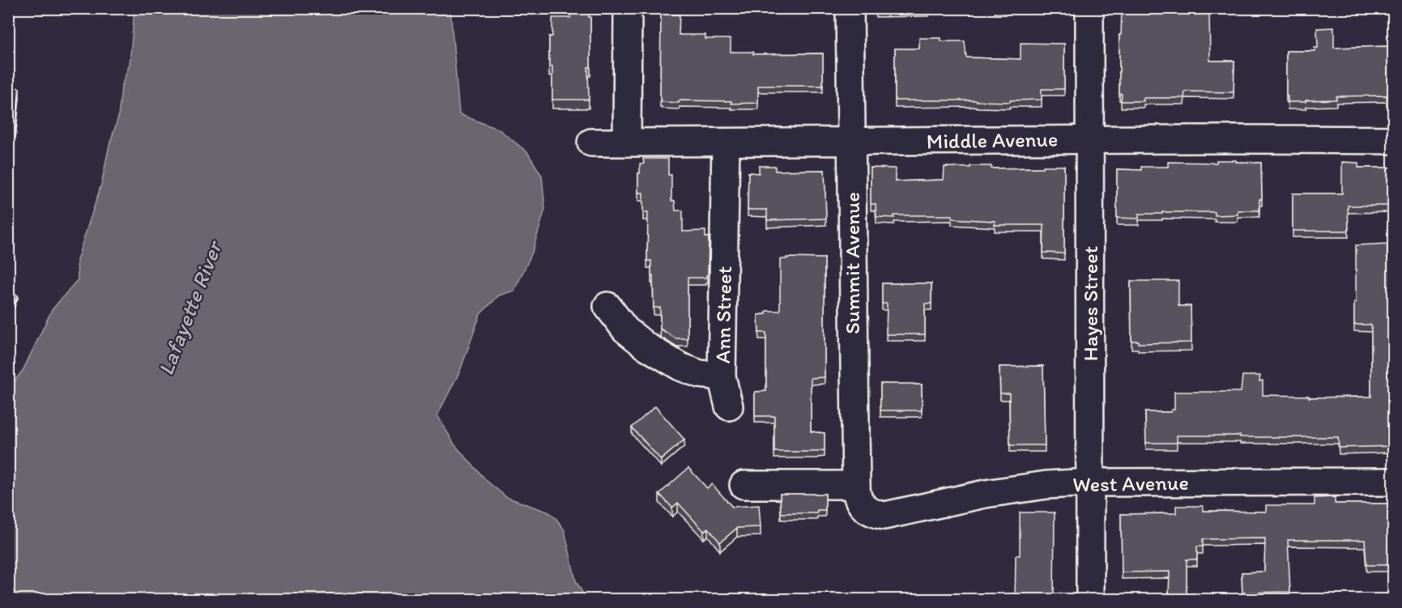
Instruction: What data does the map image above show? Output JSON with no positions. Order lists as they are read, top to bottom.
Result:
{
  "streets": {
    "street": [
      "Middle Avenue",
      "Summit Avenue",
      "Hayes Street",
      "Ann Street",
      "West Avenue"
    ]
  },
  "crossings": [
    ["Middle Avenue", "Summit Avenue"],
    ["Middle Avenue", "Hayes Street"],
    ["Middle Avenue", "Ann Street"],
    ["Summit Avenue", "West Avenue"],
    ["Hayes Street", "West Avenue"]
  ],
  "water": ["Lafayette River"]
}
